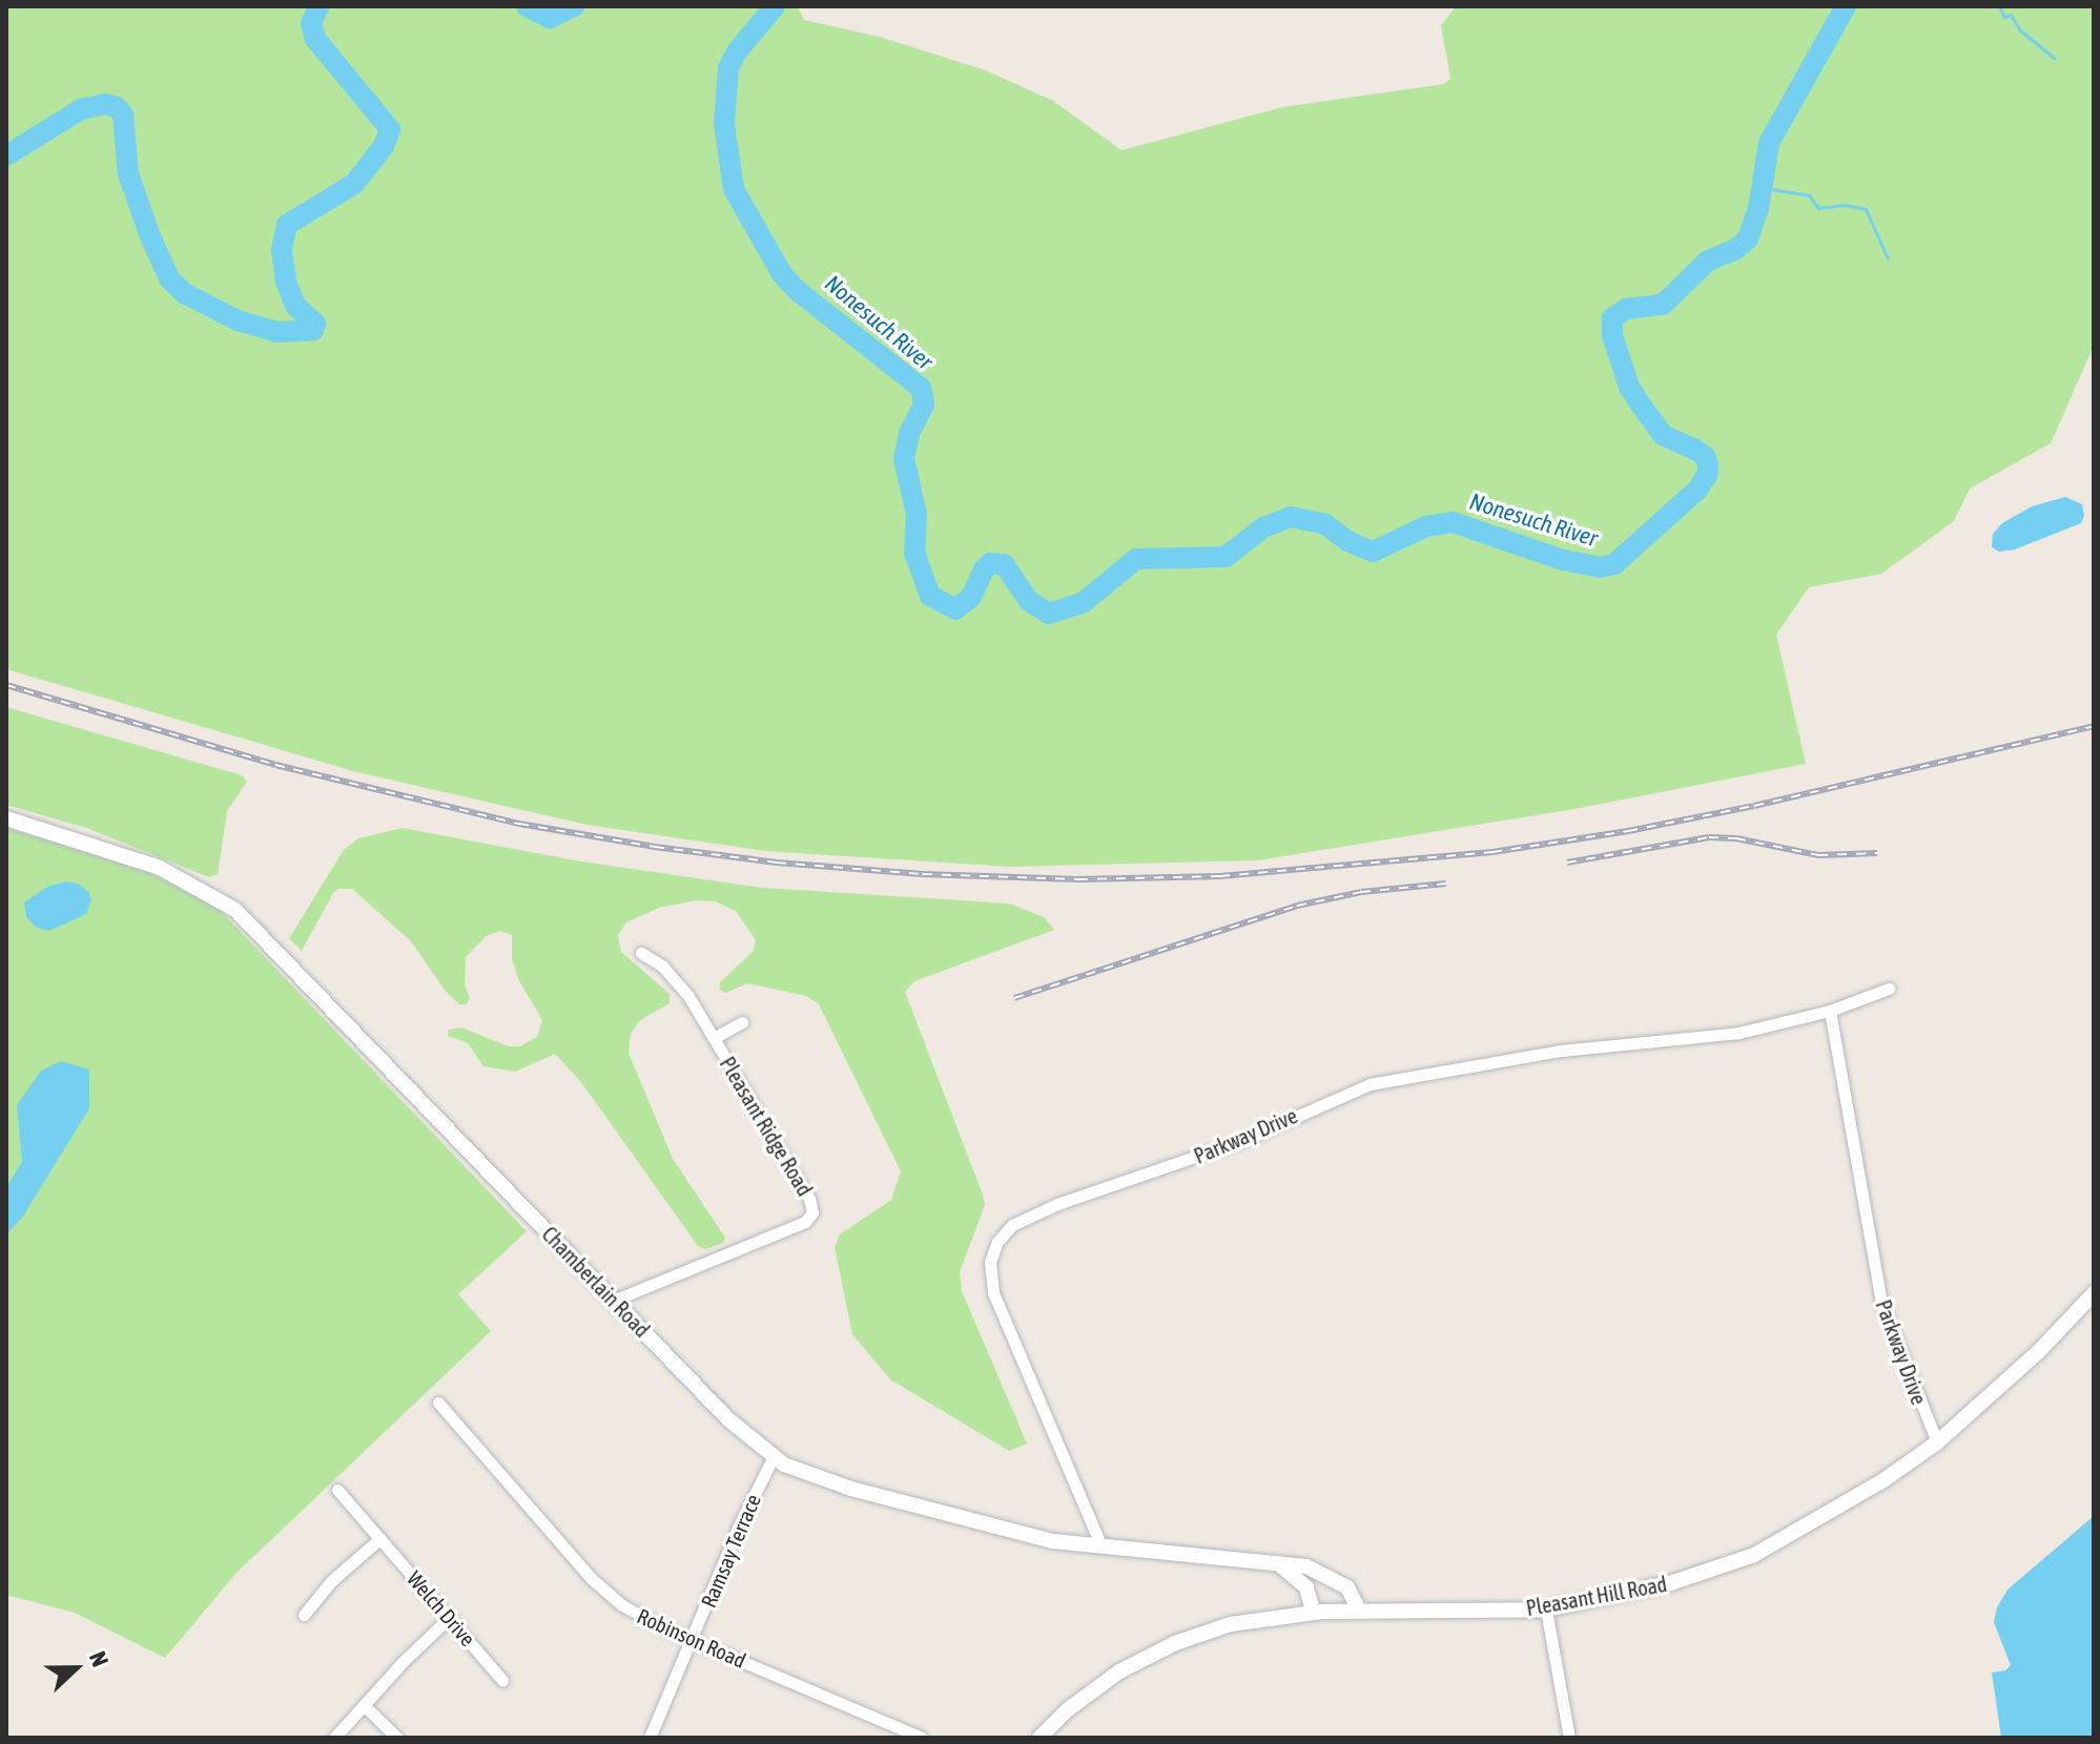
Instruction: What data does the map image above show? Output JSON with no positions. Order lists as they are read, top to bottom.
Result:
{
  "streets": {
    "street": [
      "Pleasant Ridge Road",
      "Parkway Drive",
      "Chamberlain Road",
      "Ramsay Terrace",
      "Pleasant Hill Road",
      "Welch Drive",
      "Robinson Road"
    ]
  },
  "crossings": [
    ["Pleasant Ridge Road", "Chamberlain Road"],
    ["Parkway Drive", "Chamberlain Road"],
    ["Parkway Drive", "Pleasant Hill Road"],
    ["Chamberlain Road", "Ramsay Terrace"],
    ["Chamberlain Road", "Pleasant Hill Road"],
    ["Ramsay Terrace", "Robinson Road"]
  ],
  "water": ["Nonesuch River"],
  "north": "right"
}
